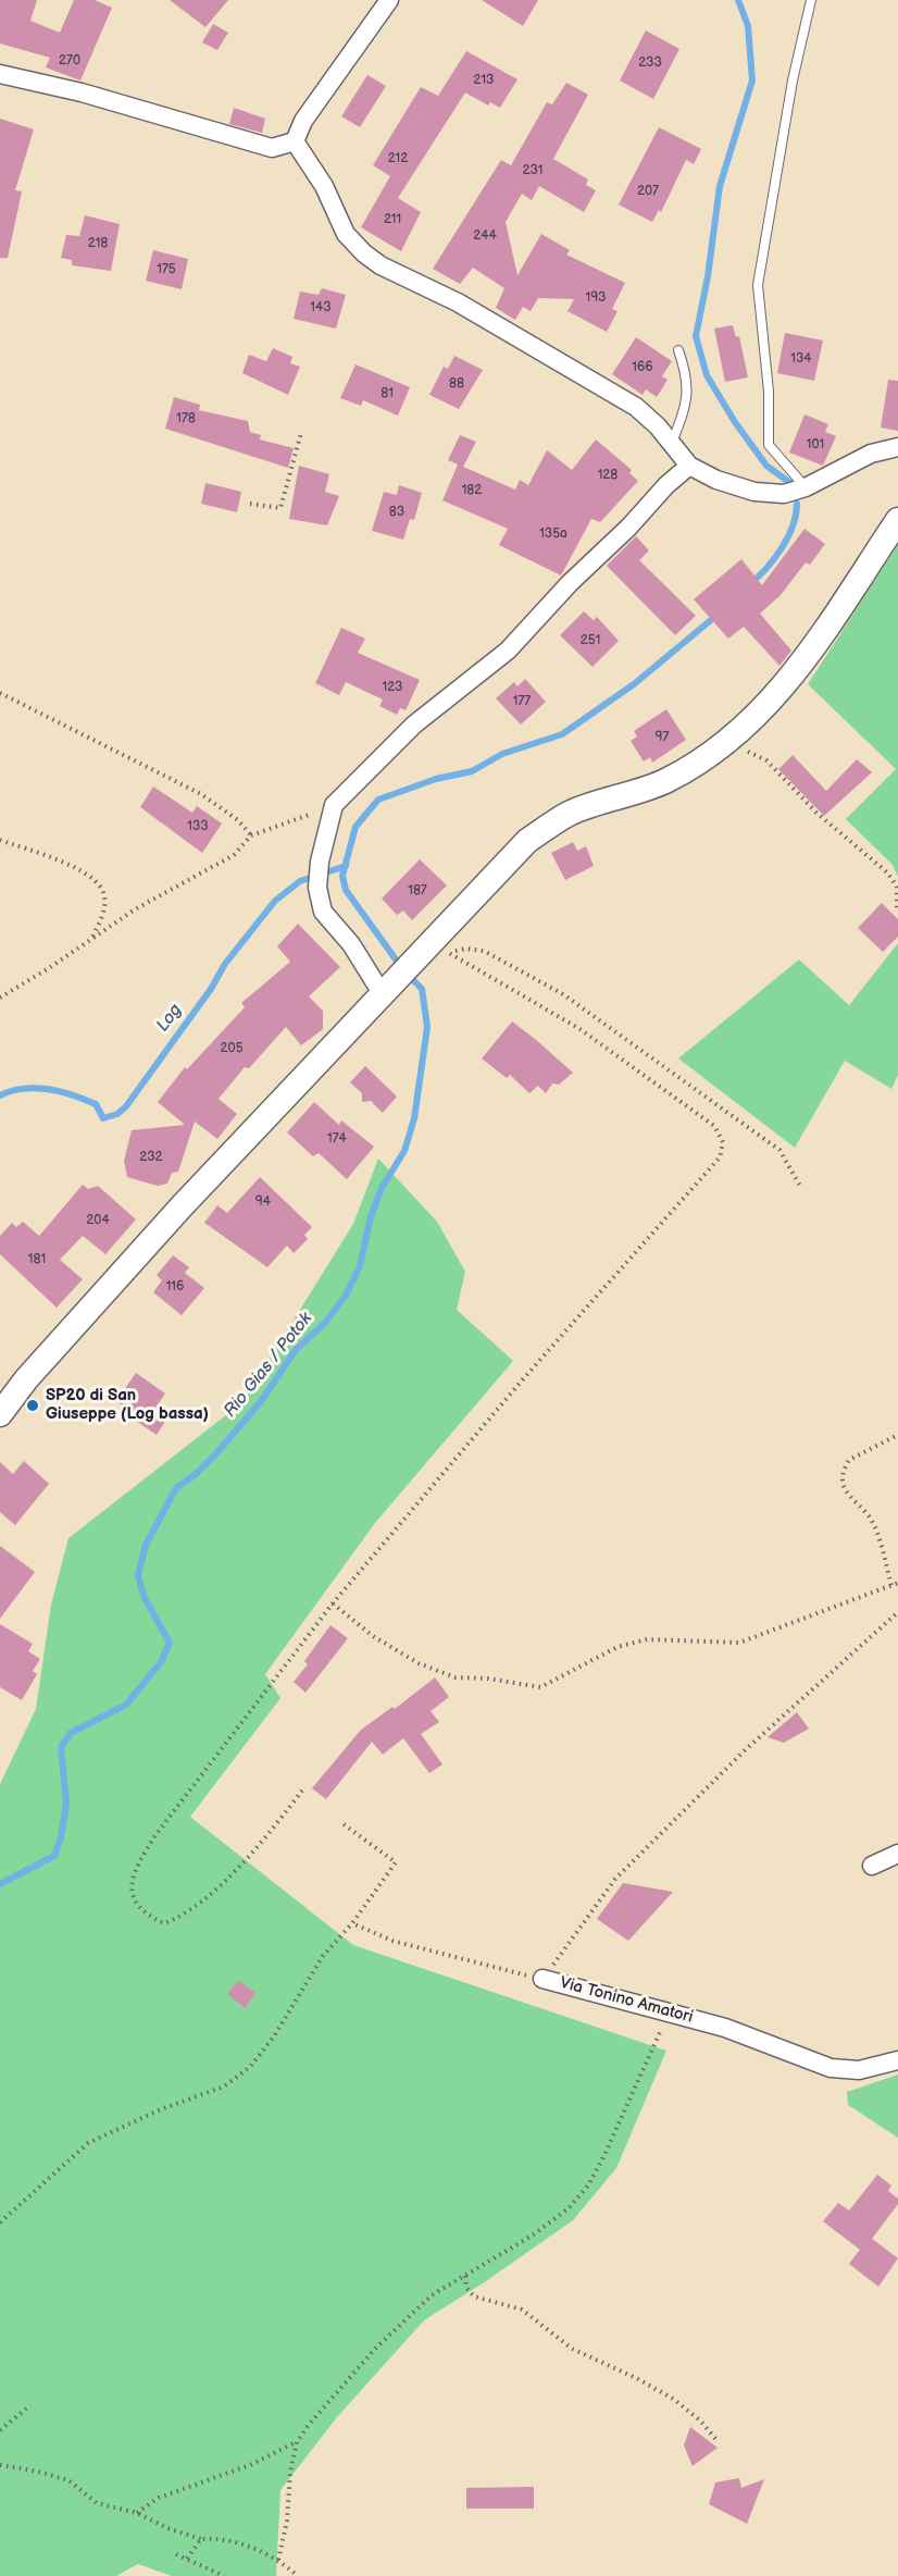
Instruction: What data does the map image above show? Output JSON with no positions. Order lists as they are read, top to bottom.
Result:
{
  "streets": {
    "street": ["Via Tonino Amatori"]
  },
  "water": ["Log", "Rio Gias / Potok"],
  "places": ["SP20 di San Giuseppe (Log bassa)"],
  "house_numbers": [
    "270",
    "233",
    "213",
    "212",
    "231",
    "207",
    "211",
    "244",
    "218",
    "175",
    "193",
    "143",
    "134",
    "166",
    "88",
    "81",
    "178",
    "101",
    "128",
    "182",
    "83",
    "135a",
    "251",
    "123",
    "177",
    "97",
    "133",
    "187",
    "205",
    "174",
    "232",
    "94",
    "204",
    "181",
    "116"
  ]
}
